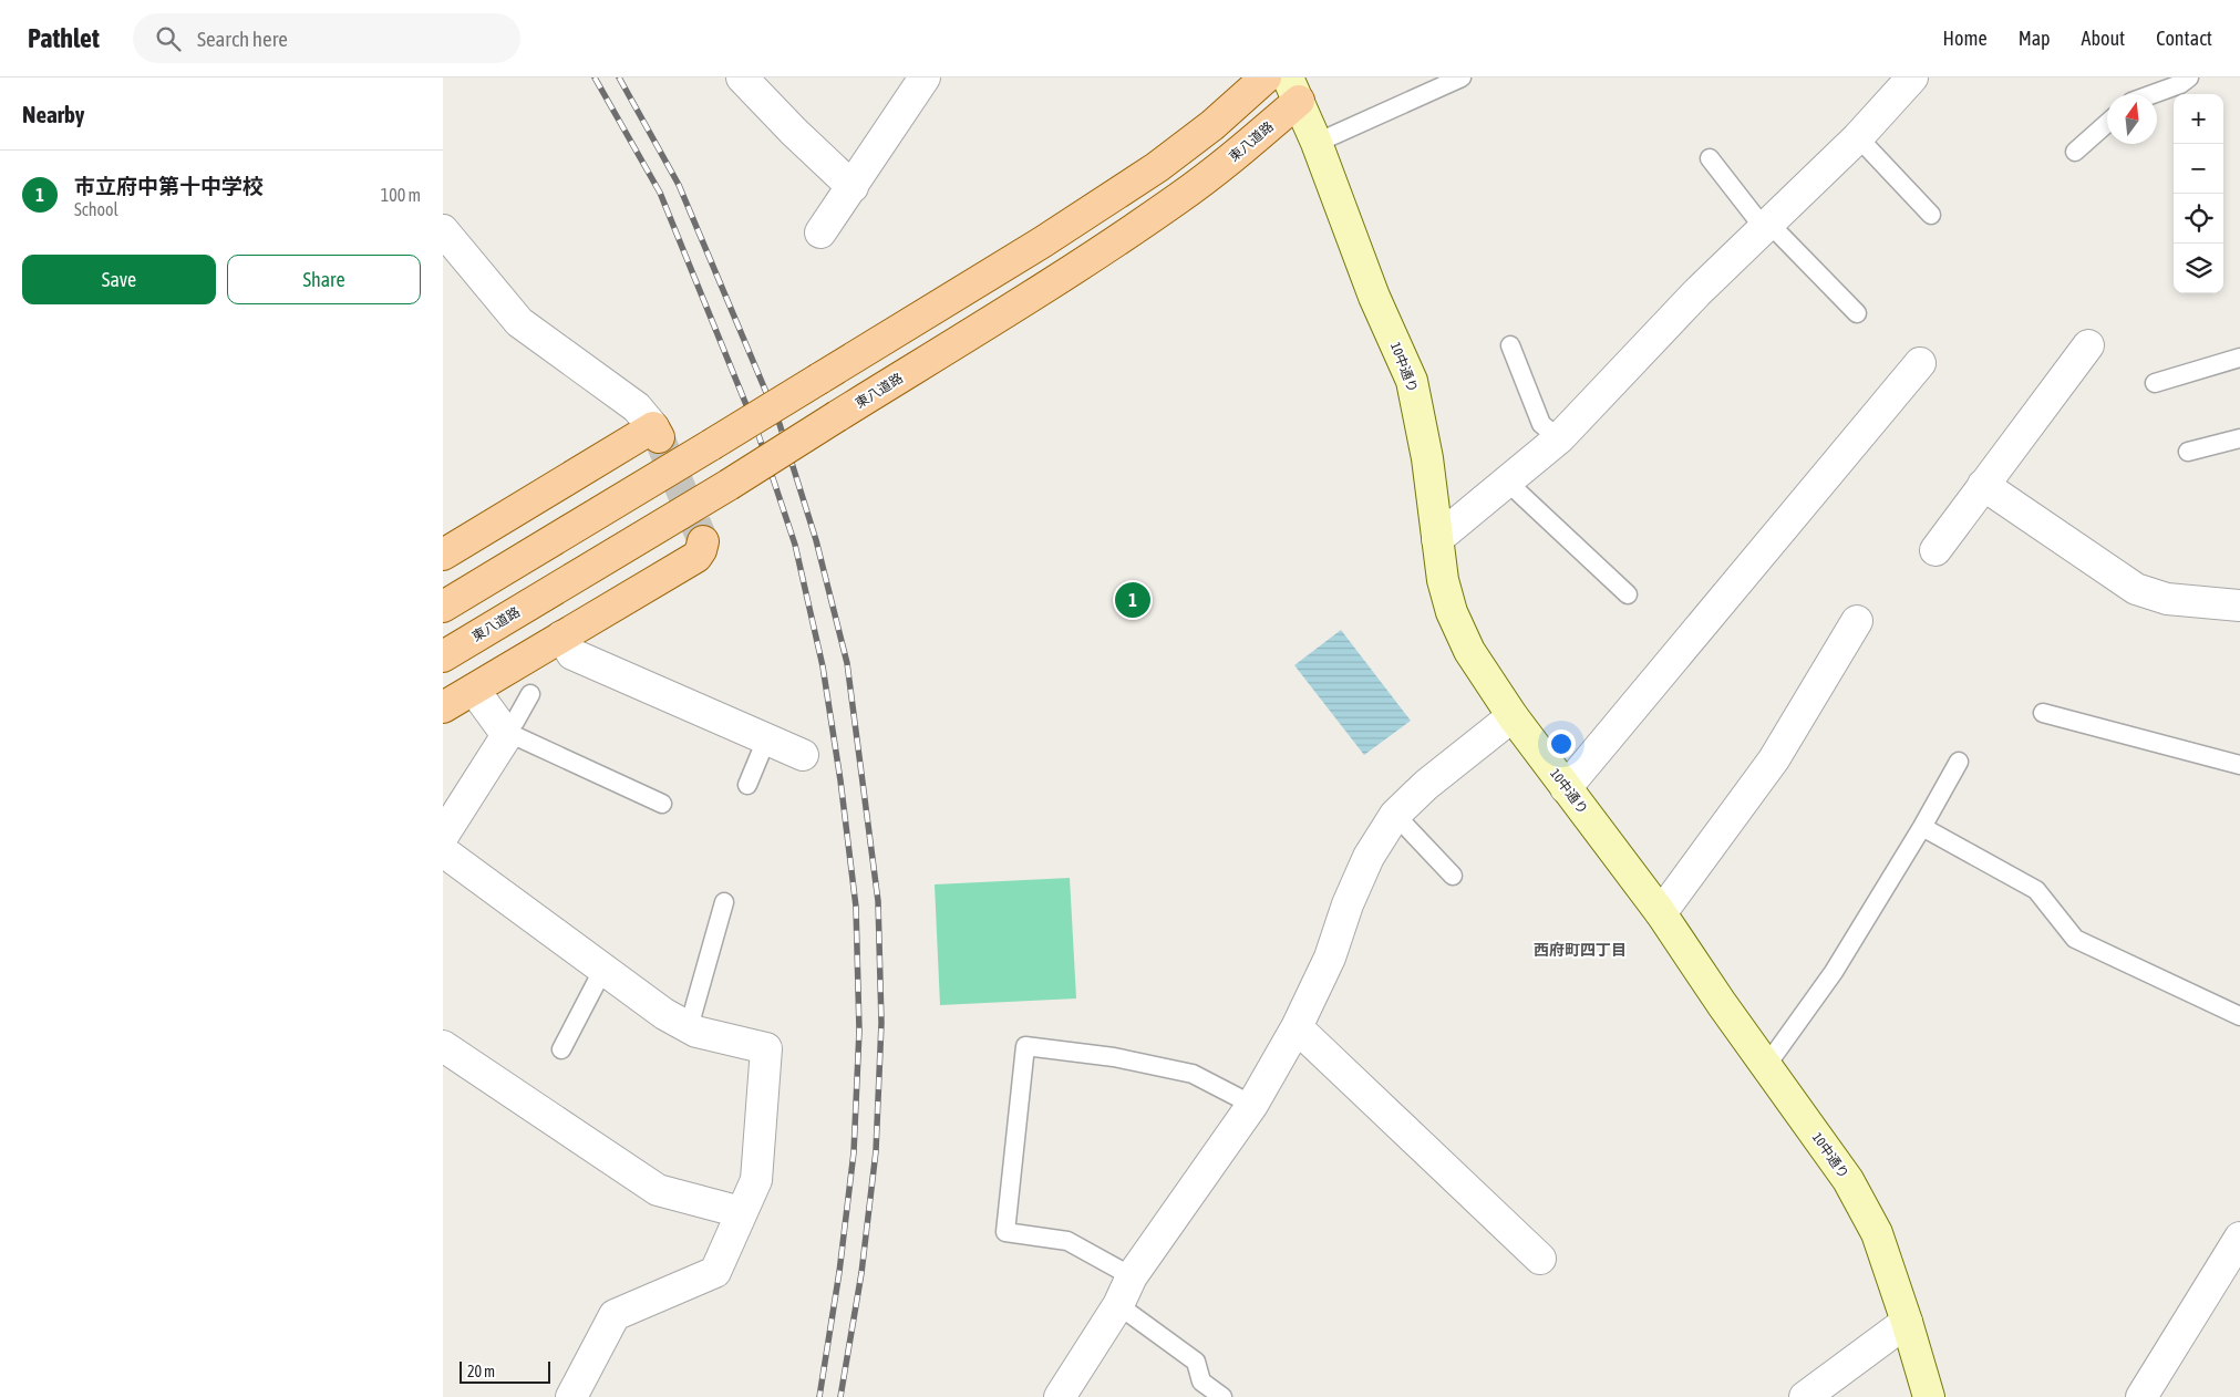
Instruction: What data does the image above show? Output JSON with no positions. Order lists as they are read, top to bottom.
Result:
{
  "streets": {
    "main road": ["東八道路"],
    "street": ["10中通り"]
  },
  "crossings": [
    ["東八道路", "10中通り"]
  ],
  "districts": ["西府町四丁目"],
  "scale_bar": "20 m",
  "north": "top",
  "page": {
    "header": "Pathlet",
    "search": "Search here",
    "nav": [
      "Home",
      "Map",
      "About",
      "Contact"
    ],
    "heading": "Nearby",
    "map_buttons": ["+", "−"],
    "list": [
      {
        "mark": "1",
        "name": "市立府中第十中学校",
        "note": "School",
        "value": "100 m"
      }
    ],
    "buttons": ["Save", "Share"],
    "pins": "1",
    "scale": "20 m"
  }
}
